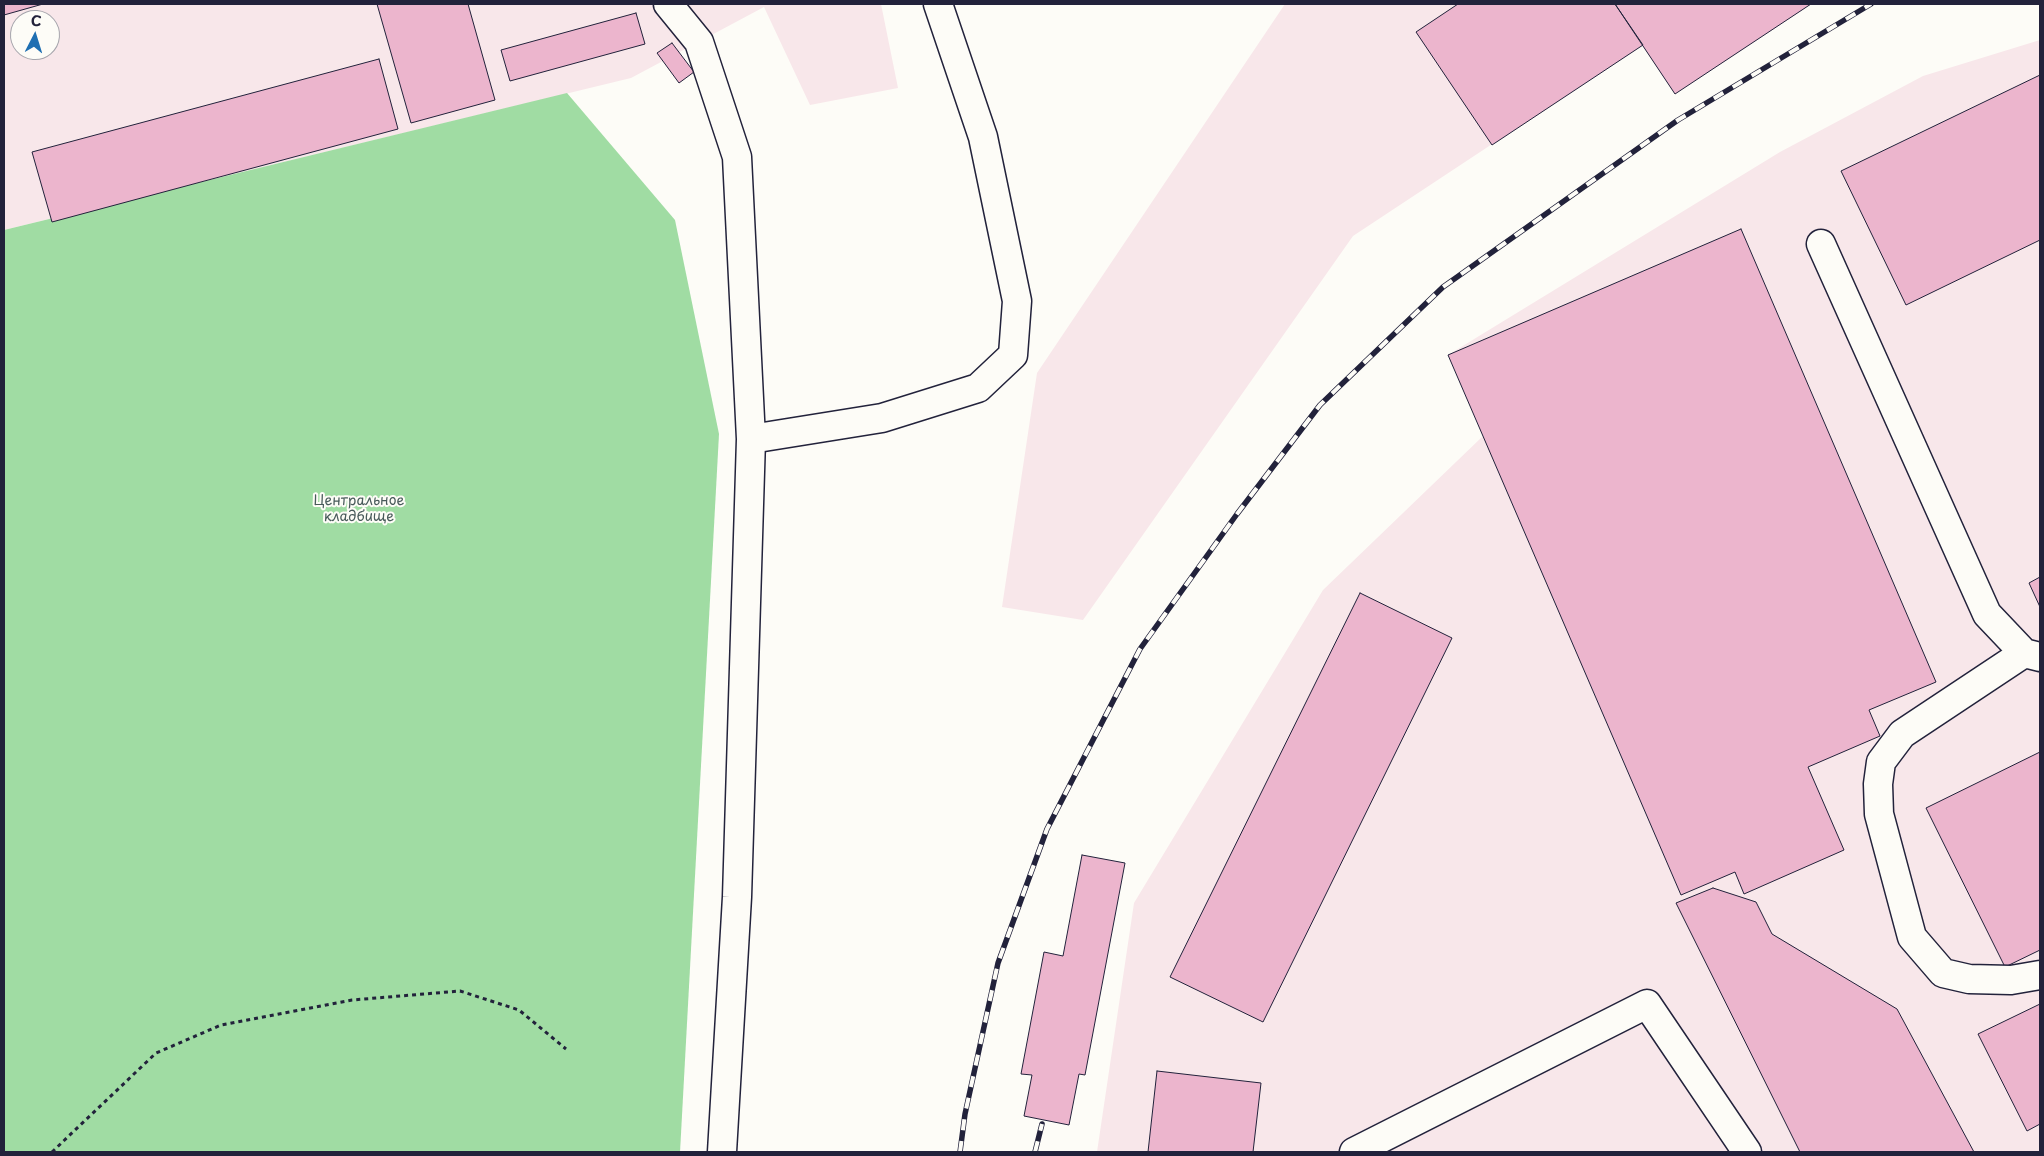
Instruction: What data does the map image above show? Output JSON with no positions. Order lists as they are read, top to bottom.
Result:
{
  "parks": ["Центральное кладбище"],
  "north": "top"
}
